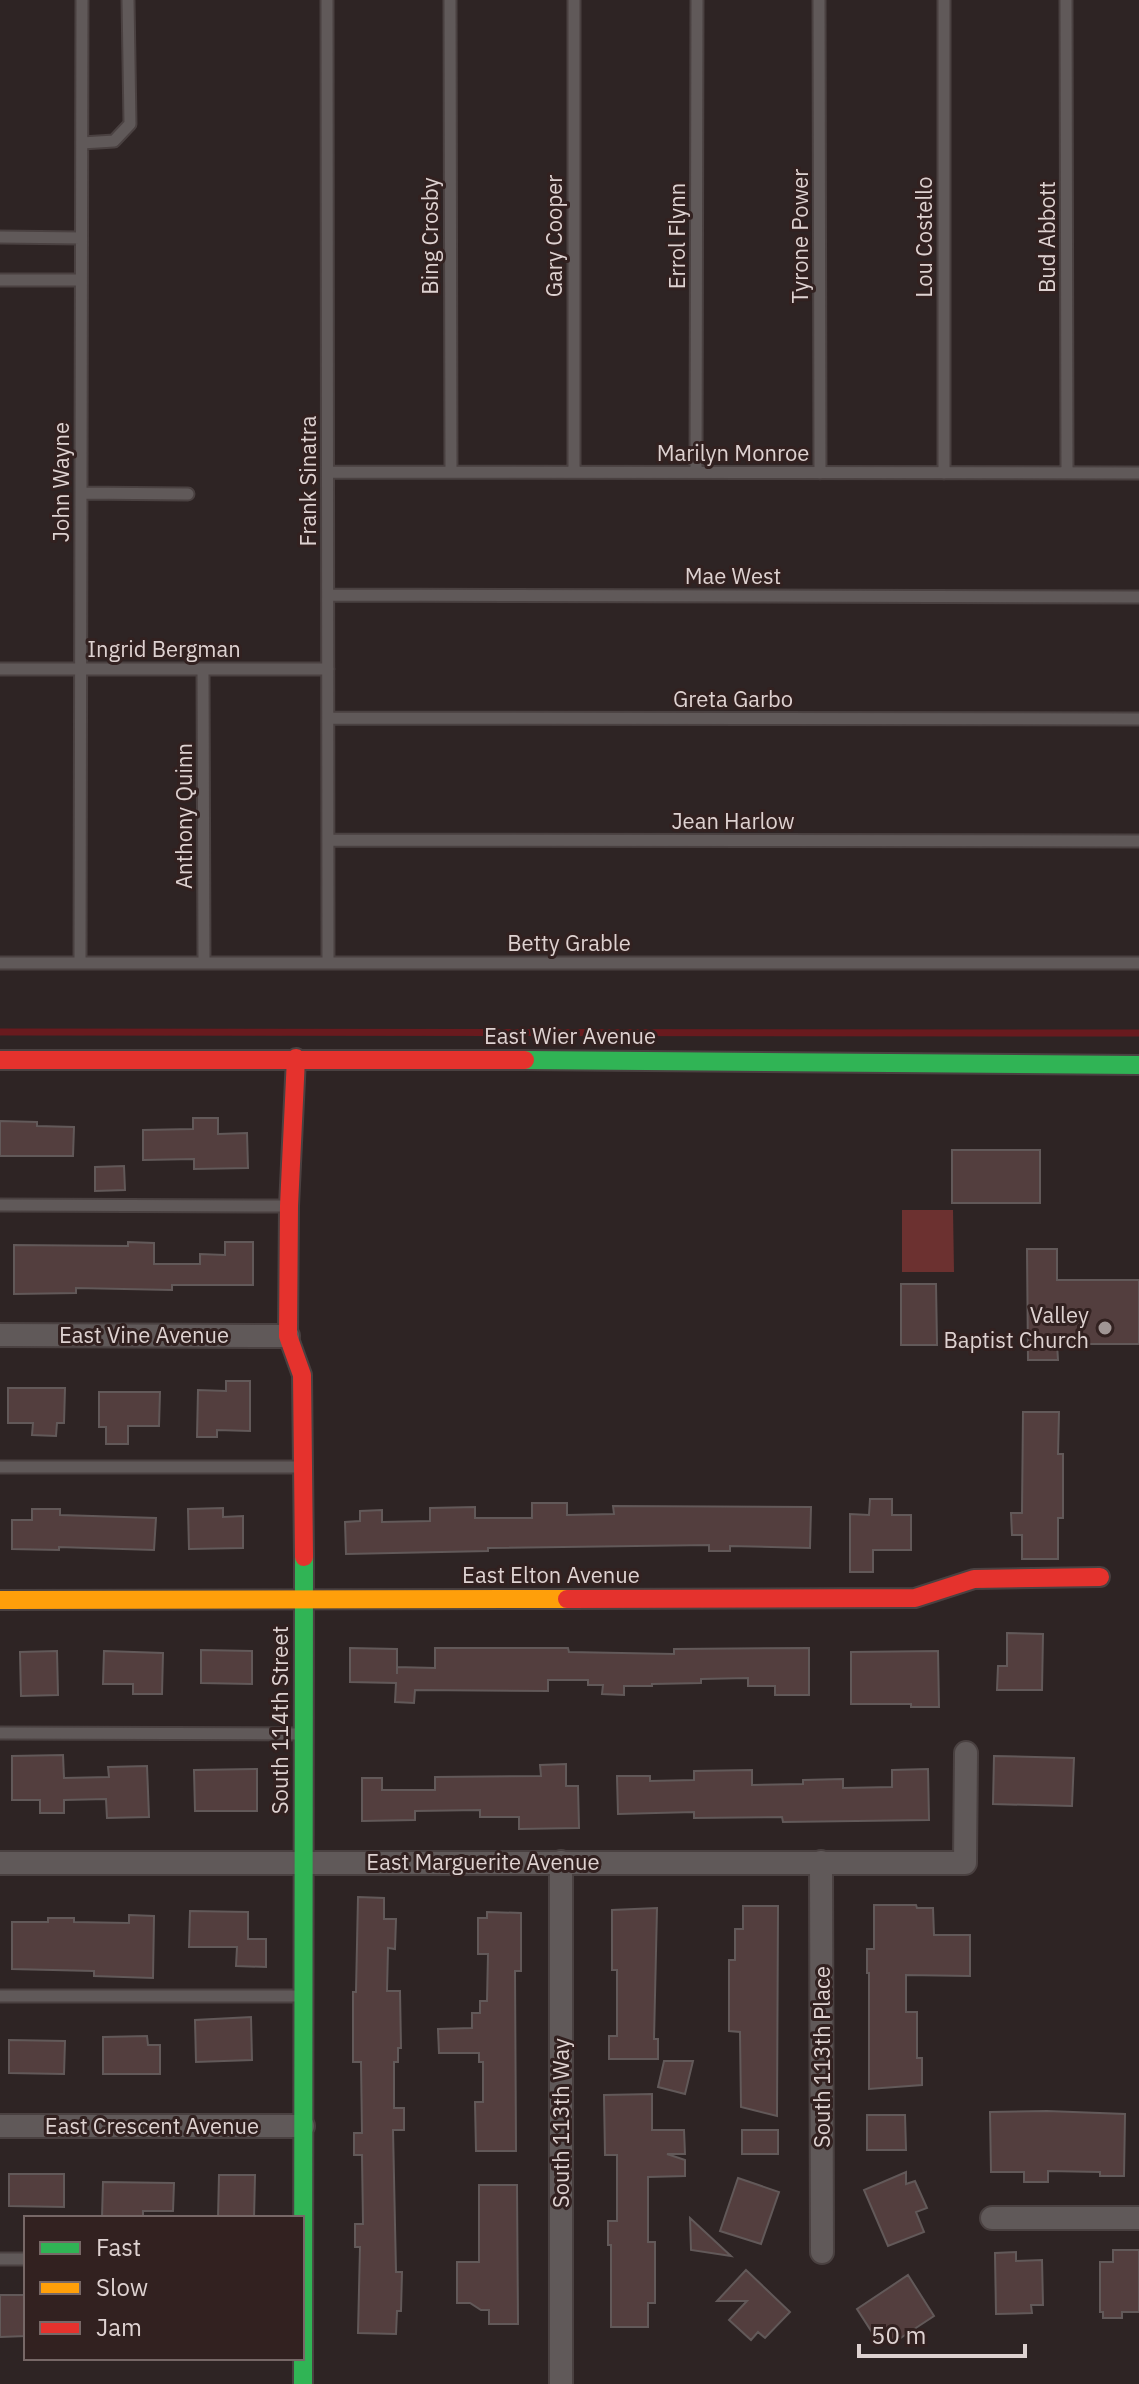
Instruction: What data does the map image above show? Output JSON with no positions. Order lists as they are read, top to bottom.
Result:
{
  "streets": {
    "street": [
      "East Wier Avenue",
      "East Vine Avenue",
      "East Elton Avenue",
      "South 114th Street",
      "East Marguerite Avenue",
      "South 113th Place",
      "South 113th Way",
      "East Crescent Avenue"
    ],
    "lane": [
      "Bing Crosby",
      "Gary Cooper",
      "Errol Flynn",
      "Tyrone Power",
      "Lou Costello",
      "Bud Abbott",
      "Marilyn Monroe",
      "Frank Sinatra",
      "John Wayne",
      "Mae West",
      "Ingrid Bergman",
      "Greta Garbo",
      "Anthony Quinn",
      "Jean Harlow",
      "Betty Grable"
    ]
  },
  "crossings": [
    ["Bing Crosby", "Marilyn Monroe"],
    ["Gary Cooper", "Marilyn Monroe"],
    ["Errol Flynn", "Marilyn Monroe"],
    ["Tyrone Power", "Marilyn Monroe"],
    ["Lou Costello", "Marilyn Monroe"],
    ["Bud Abbott", "Marilyn Monroe"],
    ["Marilyn Monroe", "Frank Sinatra"],
    ["Frank Sinatra", "Mae West"],
    ["Frank Sinatra", "Ingrid Bergman"],
    ["Frank Sinatra", "Greta Garbo"],
    ["Frank Sinatra", "Jean Harlow"],
    ["Frank Sinatra", "Betty Grable"],
    ["John Wayne", "Ingrid Bergman"],
    ["John Wayne", "Betty Grable"],
    ["Ingrid Bergman", "Anthony Quinn"],
    ["Anthony Quinn", "Betty Grable"],
    ["East Wier Avenue", "South 114th Street"],
    ["East Vine Avenue", "South 114th Street"],
    ["East Elton Avenue", "South 114th Street"],
    ["South 114th Street", "East Marguerite Avenue"],
    ["South 114th Street", "East Crescent Avenue"],
    ["East Marguerite Avenue", "South 113th Place"],
    ["East Marguerite Avenue", "South 113th Way"]
  ],
  "places": ["Valley Baptist Church"],
  "legend": ["Fast", "Slow", "Jam"],
  "scale_bar": "50 m"
}
